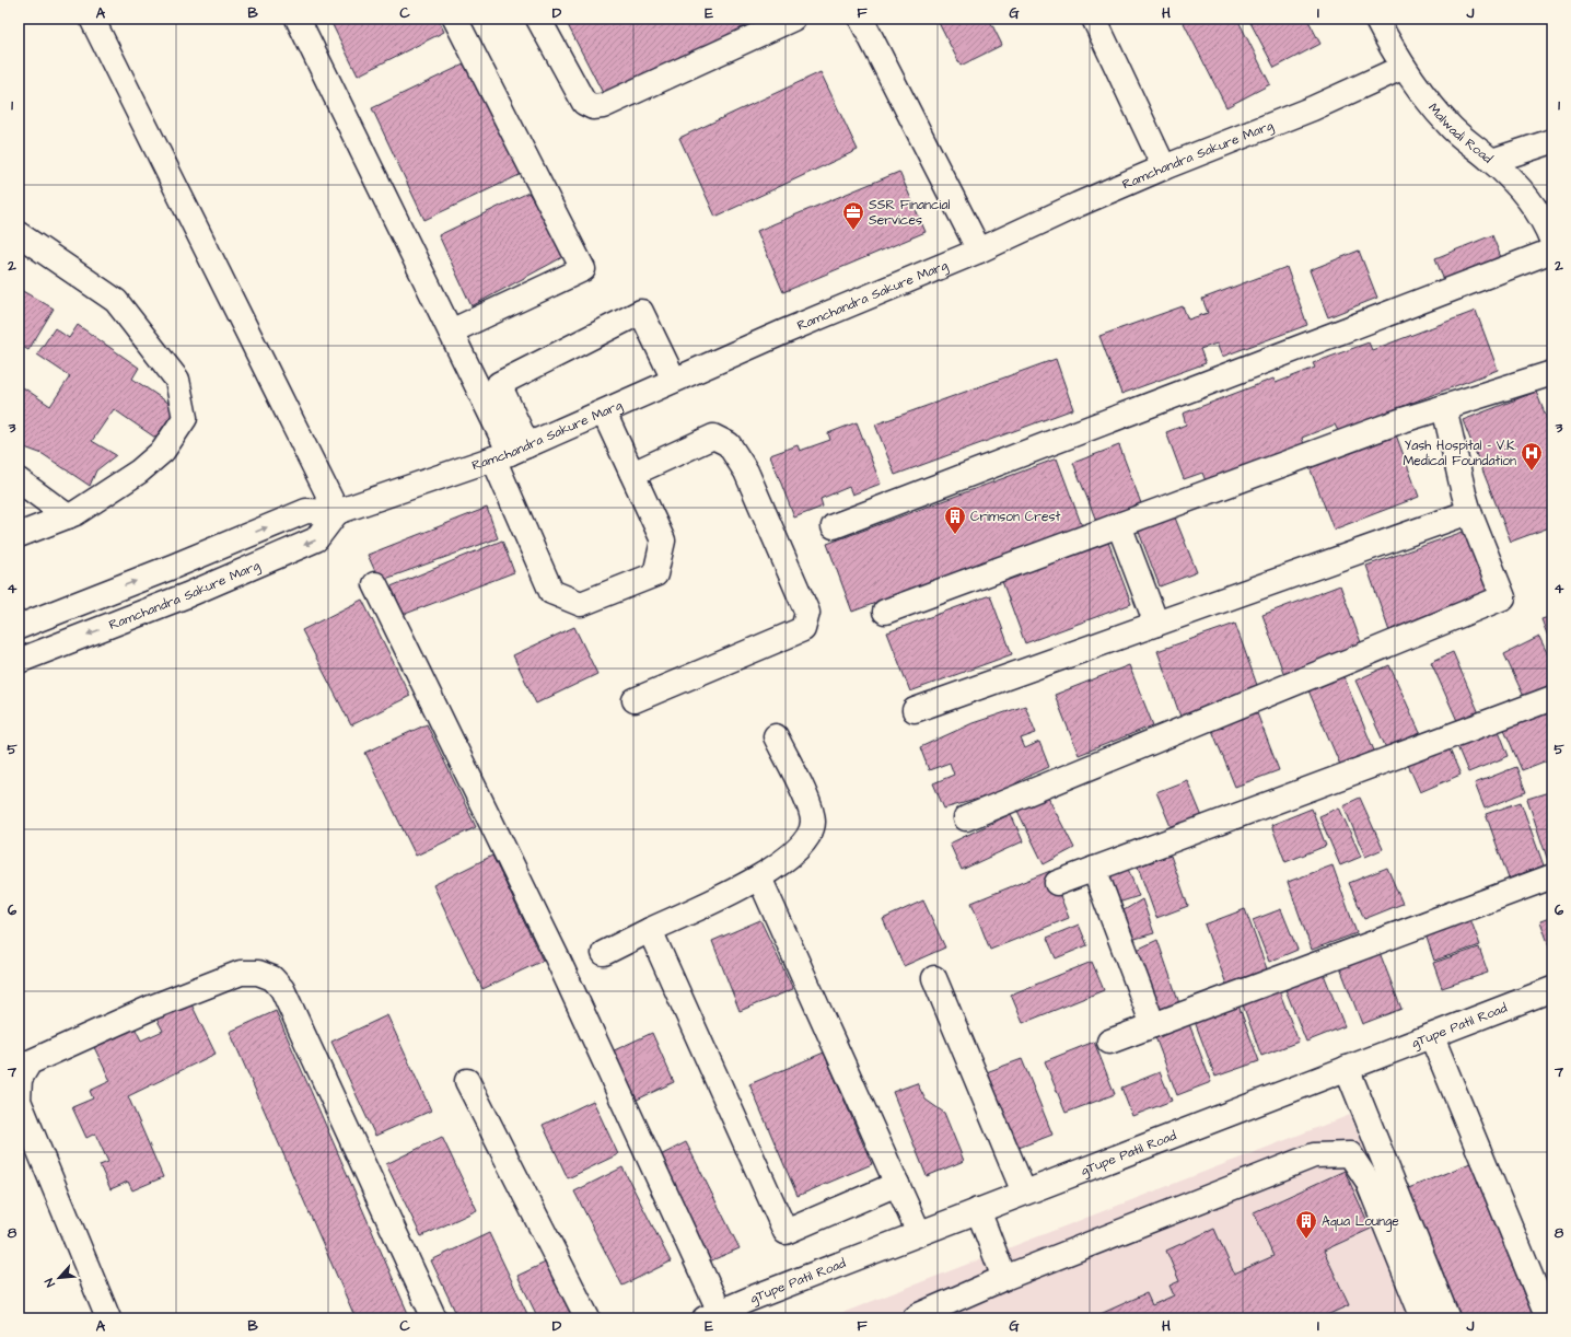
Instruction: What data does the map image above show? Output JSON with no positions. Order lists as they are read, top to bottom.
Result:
{
  "streets": {
    "street": ["Malwadi Road", "Ramchandra Sakure Marg", "gTupe Patil Road"]
  },
  "crossings": [
    ["Malwadi Road", "Ramchandra Sakure Marg"]
  ],
  "places": {
    "office": ["SSR Financial Services"],
    "hospital": ["Yash Hospital - V.K. Medical Foundation"],
    "building": ["Crimson Crest", "Aqua Lounge"]
  },
  "north": "bottom left",
  "grid": {
    "columns": [
      "A",
      "B",
      "C",
      "D",
      "E",
      "F",
      "G",
      "H",
      "I",
      "J"
    ],
    "rows": [
      "1",
      "2",
      "3",
      "4",
      "5",
      "6",
      "7",
      "8"
    ]
  }
}
